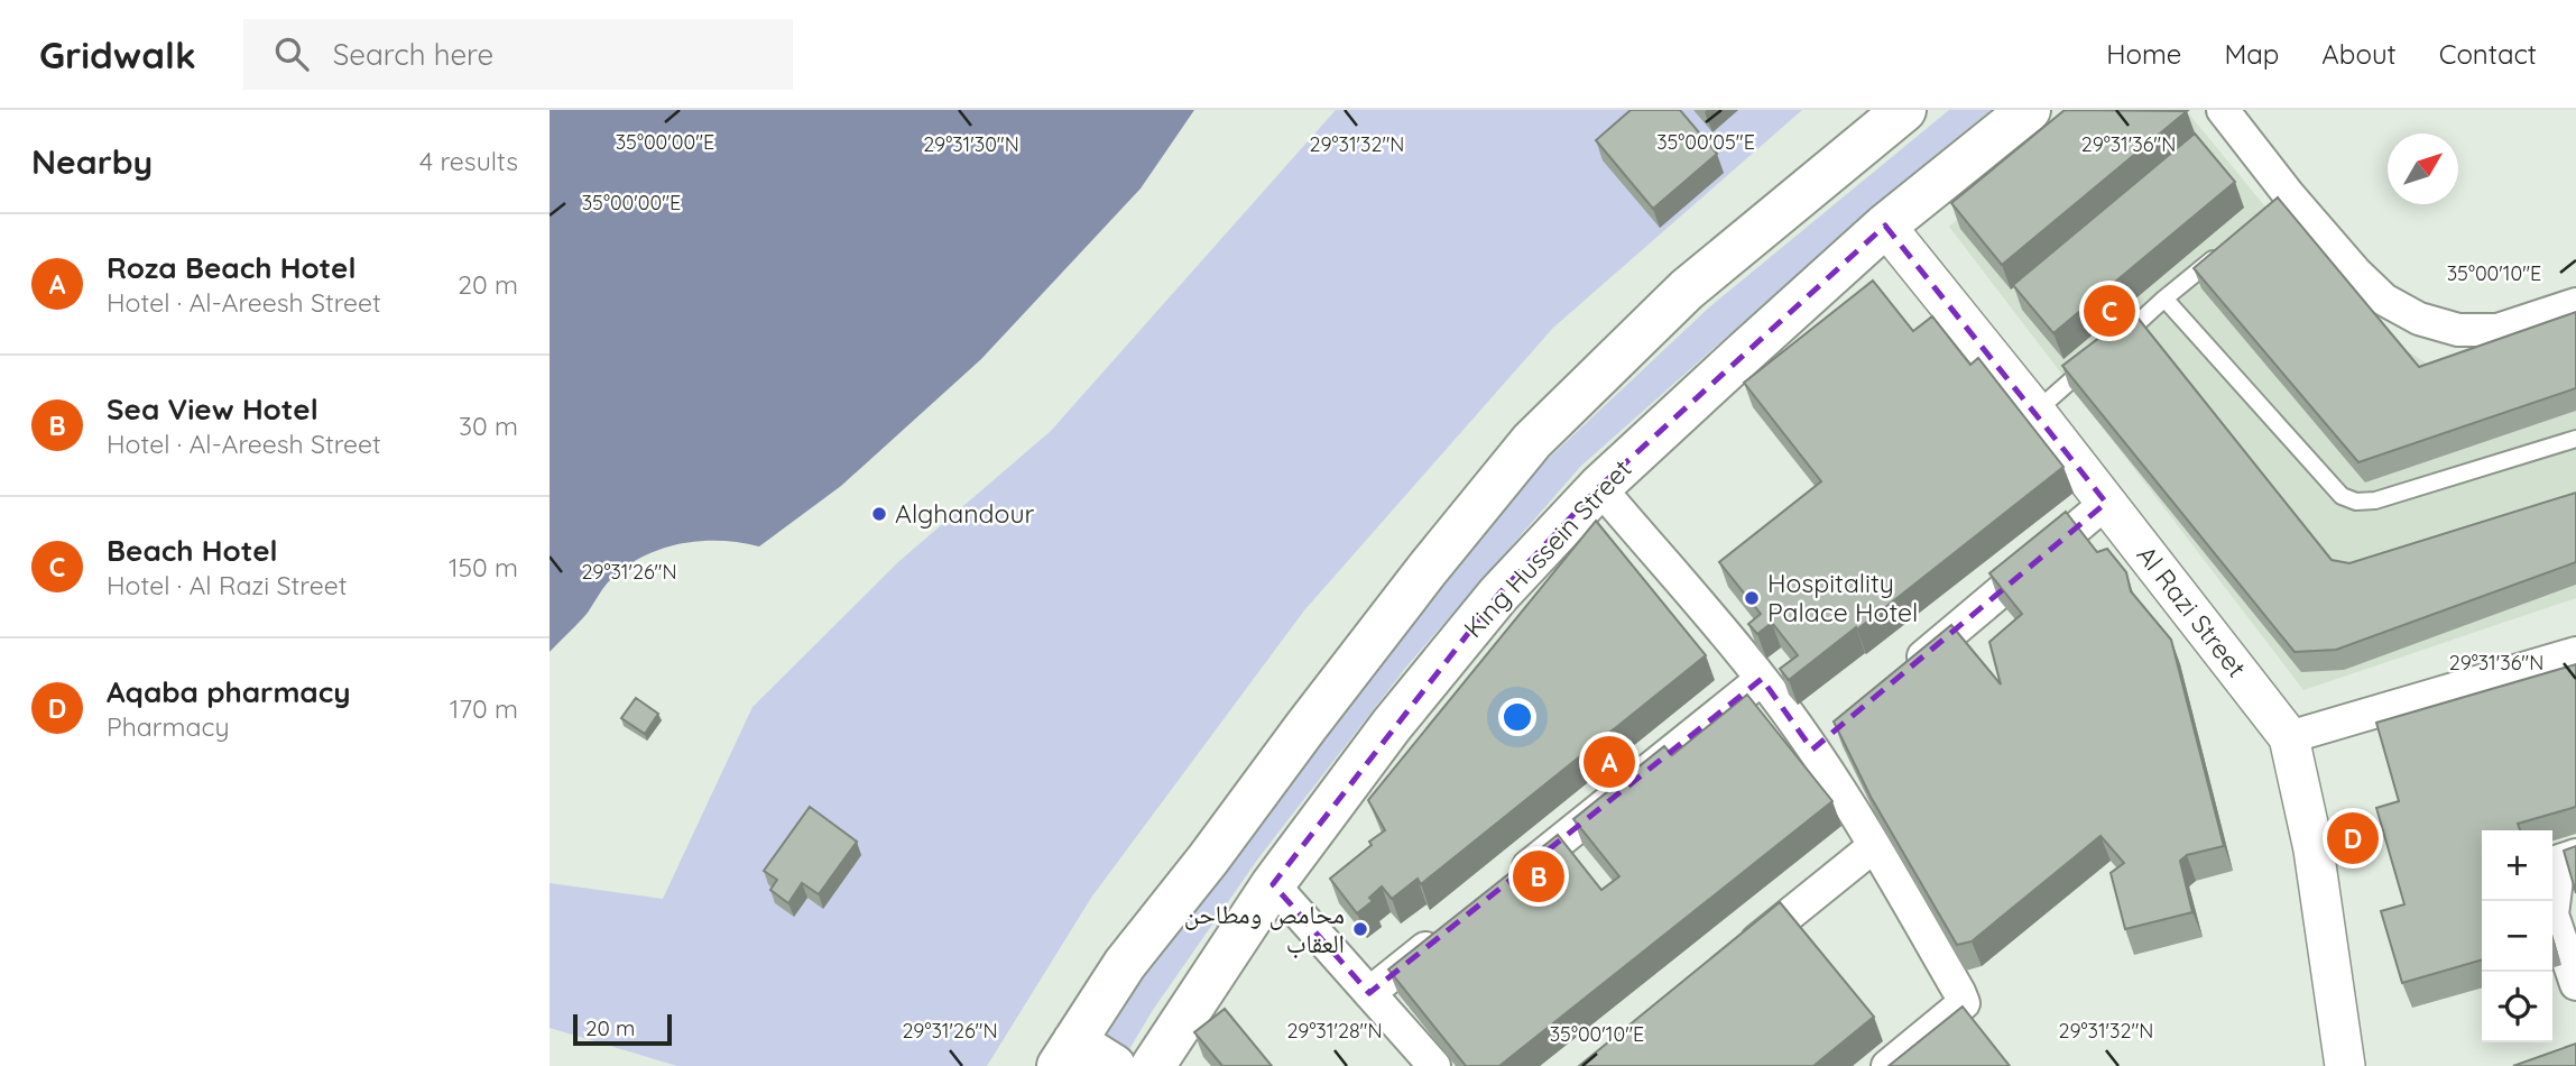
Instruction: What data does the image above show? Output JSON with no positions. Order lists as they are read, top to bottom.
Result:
{
  "streets": {
    "highway": ["King Hussein Street"],
    "street": ["Al Razi Street"]
  },
  "crossings": [
    ["King Hussein Street", "Al Razi Street"]
  ],
  "places": ["Alghandour", "Hospitality Palace Hotel", "محامص ومطاحن العقاب"],
  "scale_bar": "20 m",
  "north": "top right",
  "page": {
    "header": "Gridwalk",
    "search": "Search here",
    "nav": [
      "Home",
      "Map",
      "About",
      "Contact"
    ],
    "heading": ["Nearby", "4 results"],
    "list": [
      {
        "mark": "A",
        "name": "Roza Beach Hotel",
        "note": "Hotel · Al-Areesh Street",
        "value": "20 m"
      },
      {
        "mark": "B",
        "name": "Sea View Hotel",
        "note": "Hotel · Al-Areesh Street",
        "value": "30 m"
      },
      {
        "mark": "C",
        "name": "Beach Hotel",
        "note": "Hotel · Al Razi Street",
        "value": "150 m"
      },
      {
        "mark": "D",
        "name": "Aqaba pharmacy",
        "note": "Pharmacy",
        "value": "170 m"
      }
    ],
    "pins": [
      "C",
      "A",
      "D",
      "B"
    ],
    "map_buttons": ["+", "−"],
    "scale": "20 m"
  },
  "coordinates": [
    "35°00'00\"E",
    "35°00'05\"E",
    "29°31'30\"N",
    "29°31'32\"N",
    "29°31'36\"N",
    "35°00'10\"E",
    "29°31'26\"N",
    "29°31'28\"N"
  ]
}
